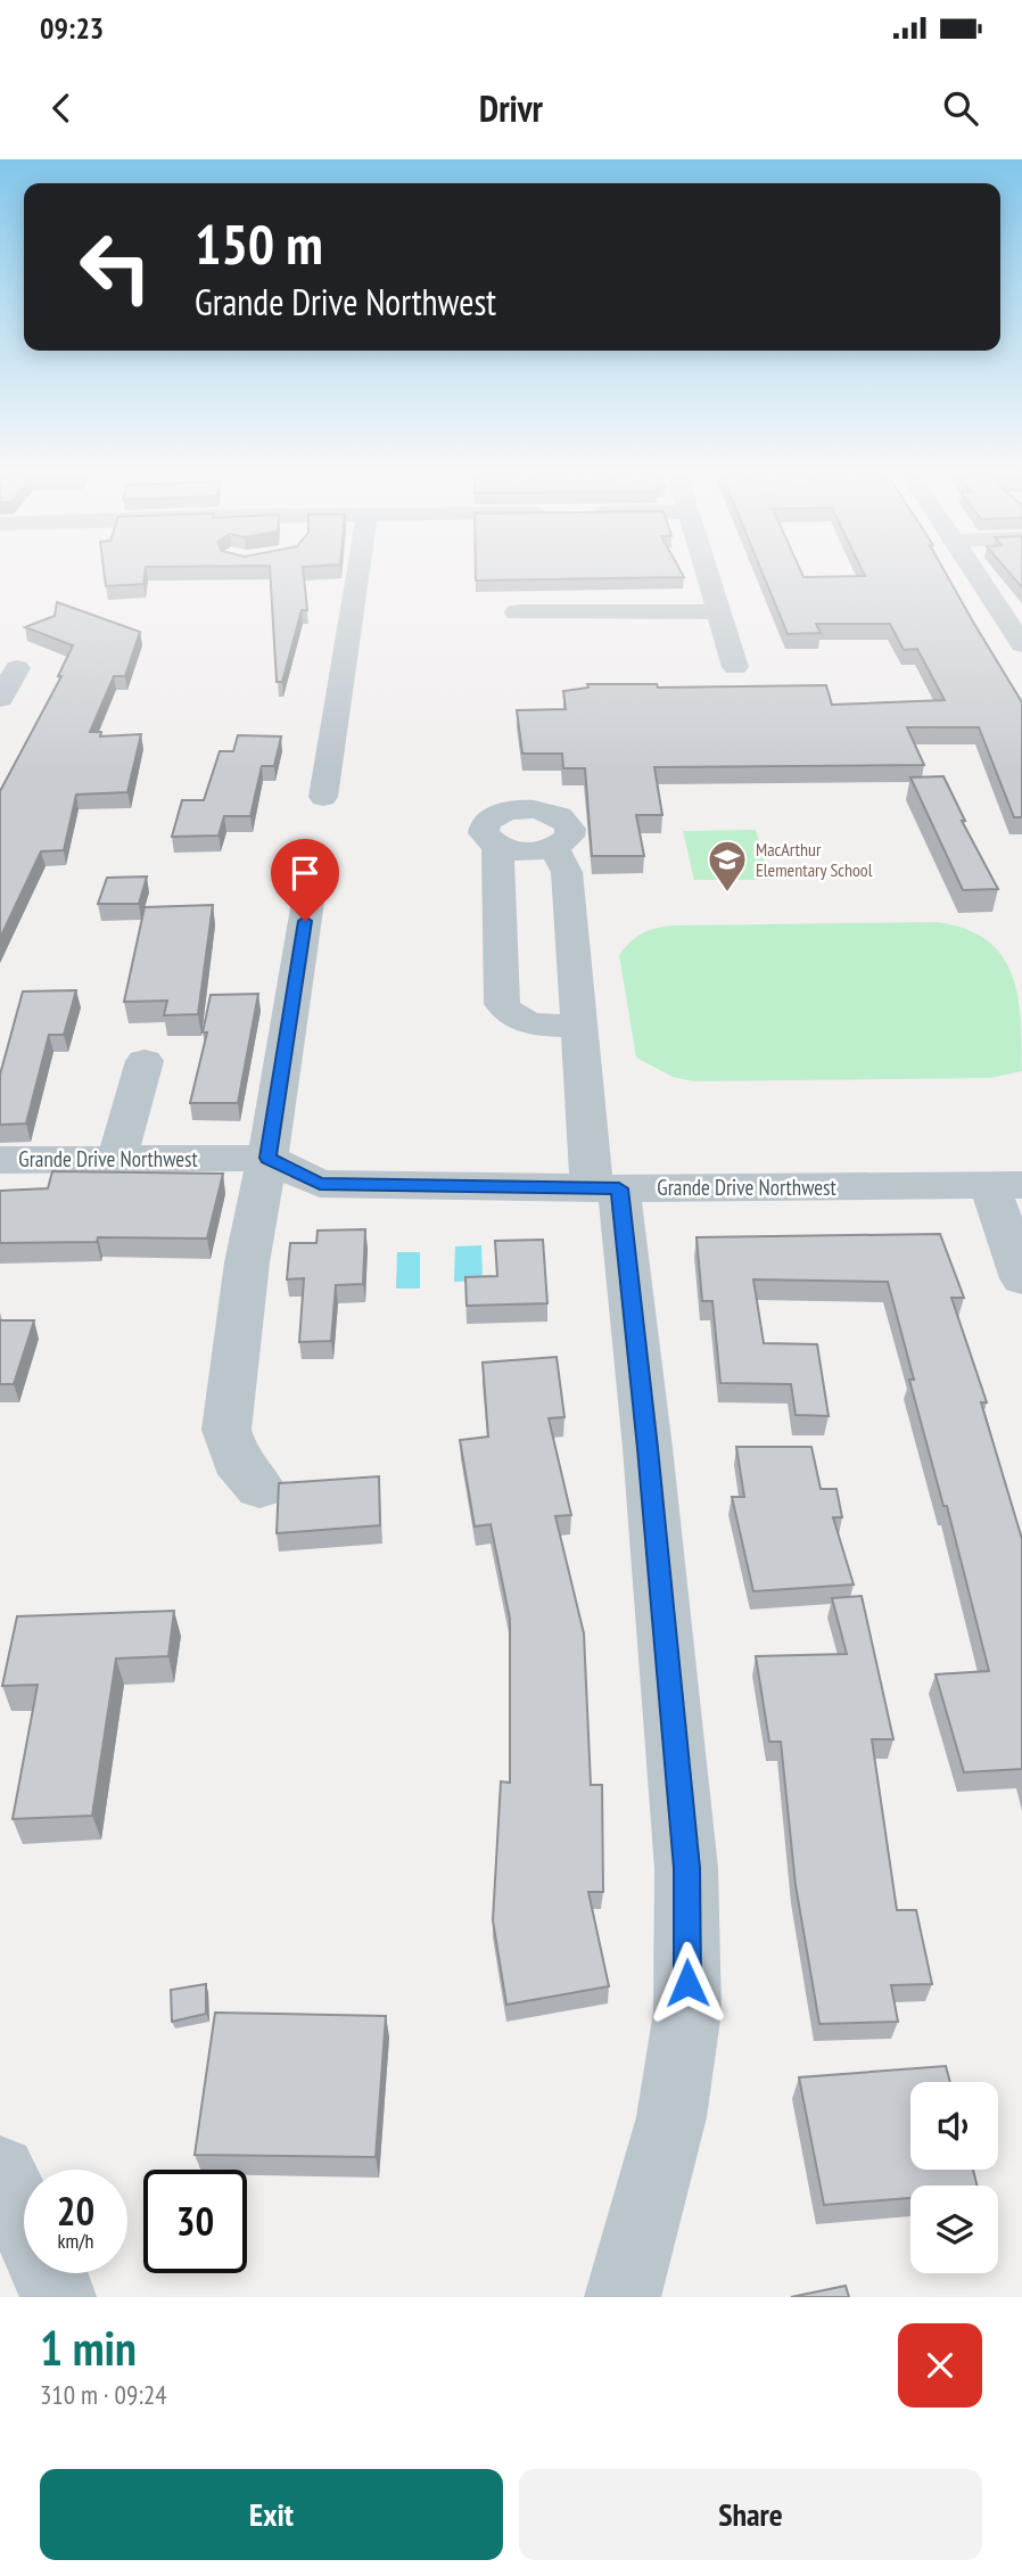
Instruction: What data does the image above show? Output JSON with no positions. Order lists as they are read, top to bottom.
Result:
{
  "streets": {
    "street": ["Grande Drive Northwest"]
  },
  "places": {
    "school or university": ["MacArthur Elementary School"]
  },
  "page": {
    "status": "09:23",
    "header": "Drivr",
    "turn": ["150 m", "Grande Drive Northwest"],
    "speed": "20 km/h",
    "limit": "30",
    "heading": ["1 min", "310 m · 09:24"],
    "buttons": ["Exit", "Share"]
  }
}
